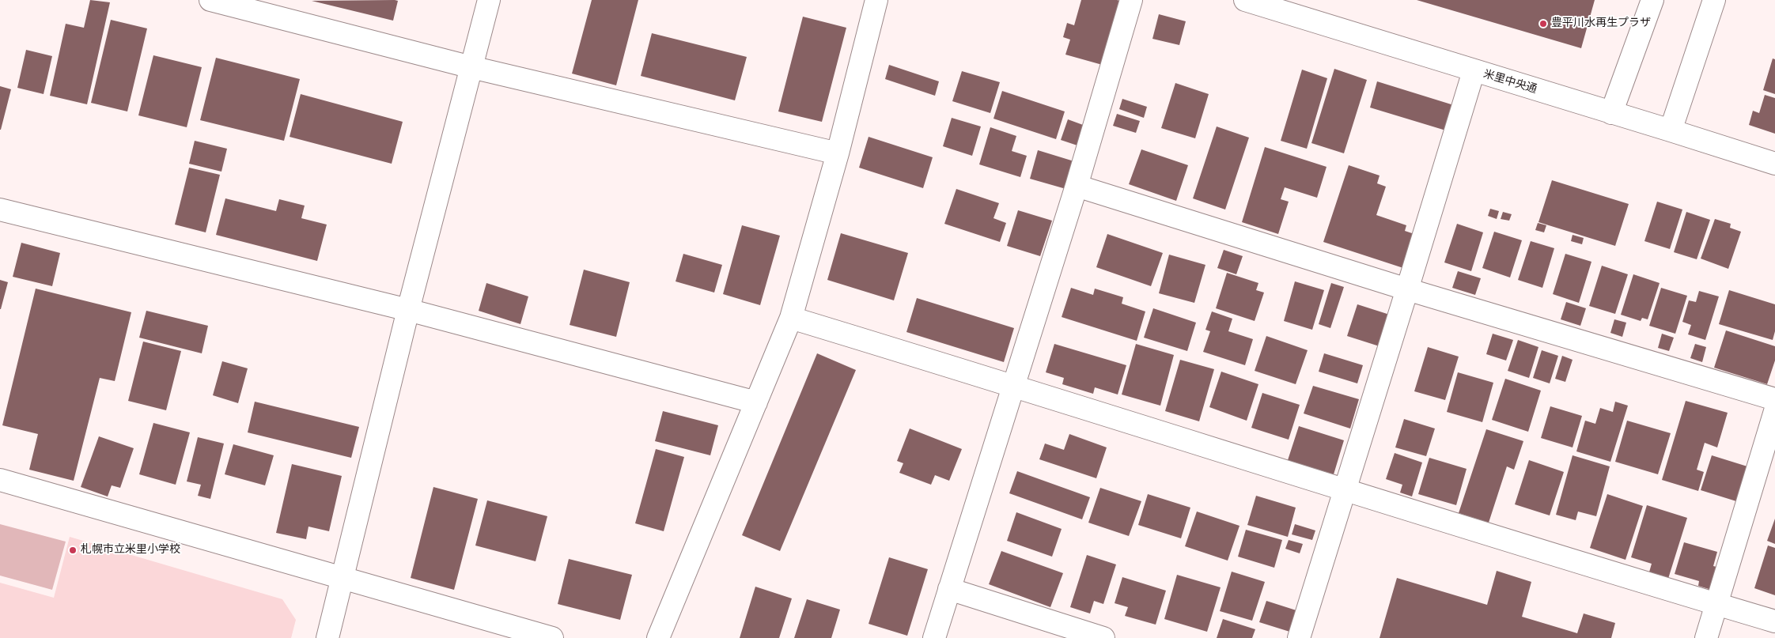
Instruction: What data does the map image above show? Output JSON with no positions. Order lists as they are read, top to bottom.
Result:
{
  "streets": {
    "street": ["米里中央通"]
  },
  "places": ["豊平川水再生プラザ", "札幌市立米里小学校"]
}
